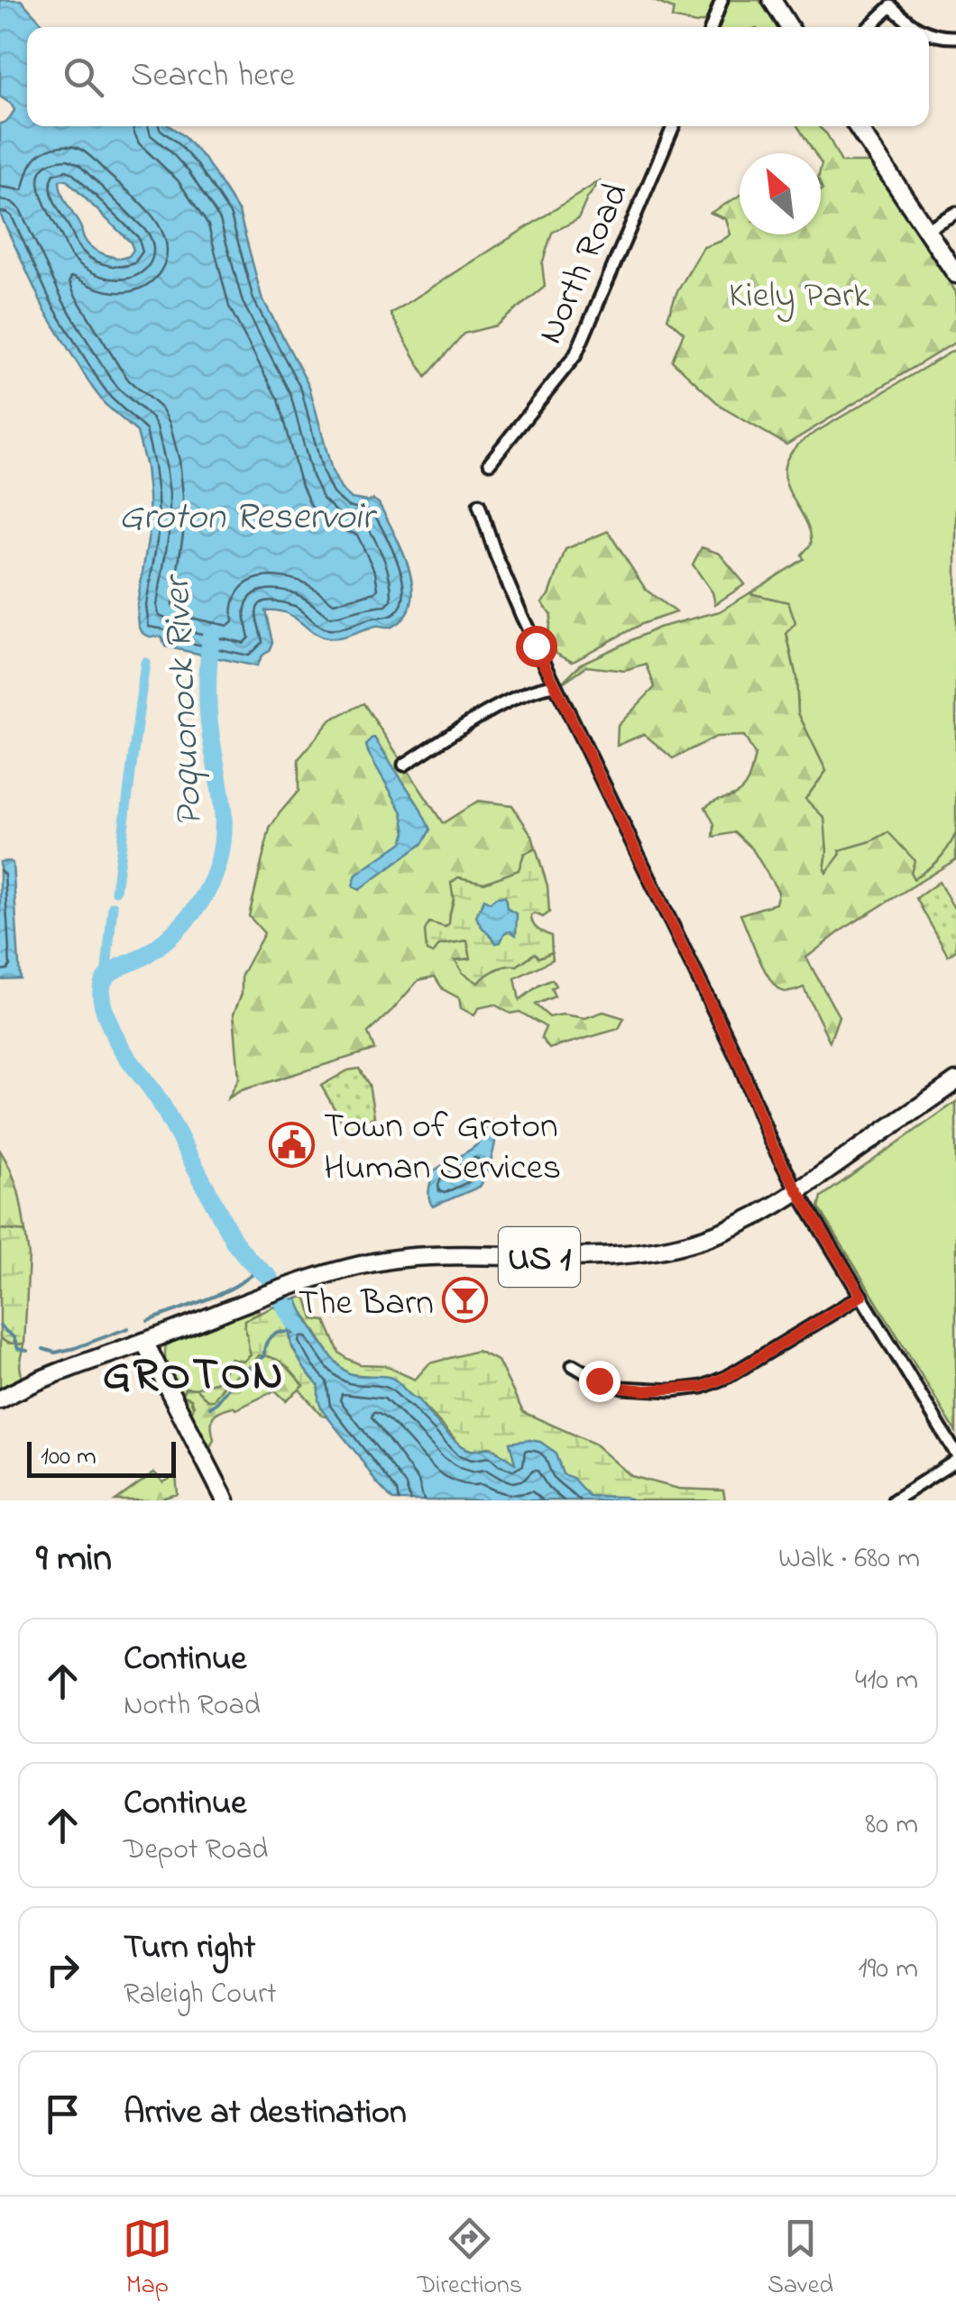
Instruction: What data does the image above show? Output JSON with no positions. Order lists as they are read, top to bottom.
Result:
{
  "streets": {
    "main road": ["US 1"],
    "street": ["North Road"]
  },
  "districts": ["GROTON"],
  "water": ["Groton Reservoir", "Poquonock River"],
  "parks": ["Kiely Park"],
  "places": {
    "public building": ["Town of Groton Human Services"],
    "bar": ["The Barn"]
  },
  "scale_bar": "100 m",
  "north": "top left",
  "page": {
    "search": "Search here",
    "scale": "100 m",
    "heading": ["9 min", "Walk · 680 m"],
    "list": [
      ["Continue", "North Road", "410 m"],
      ["Continue", "Depot Road", "80 m"],
      ["Turn right", "Raleigh Court", "190 m"],
      "Arrive at destination"
    ],
    "nav": ["Map", "Directions", "Saved"]
  }
}
